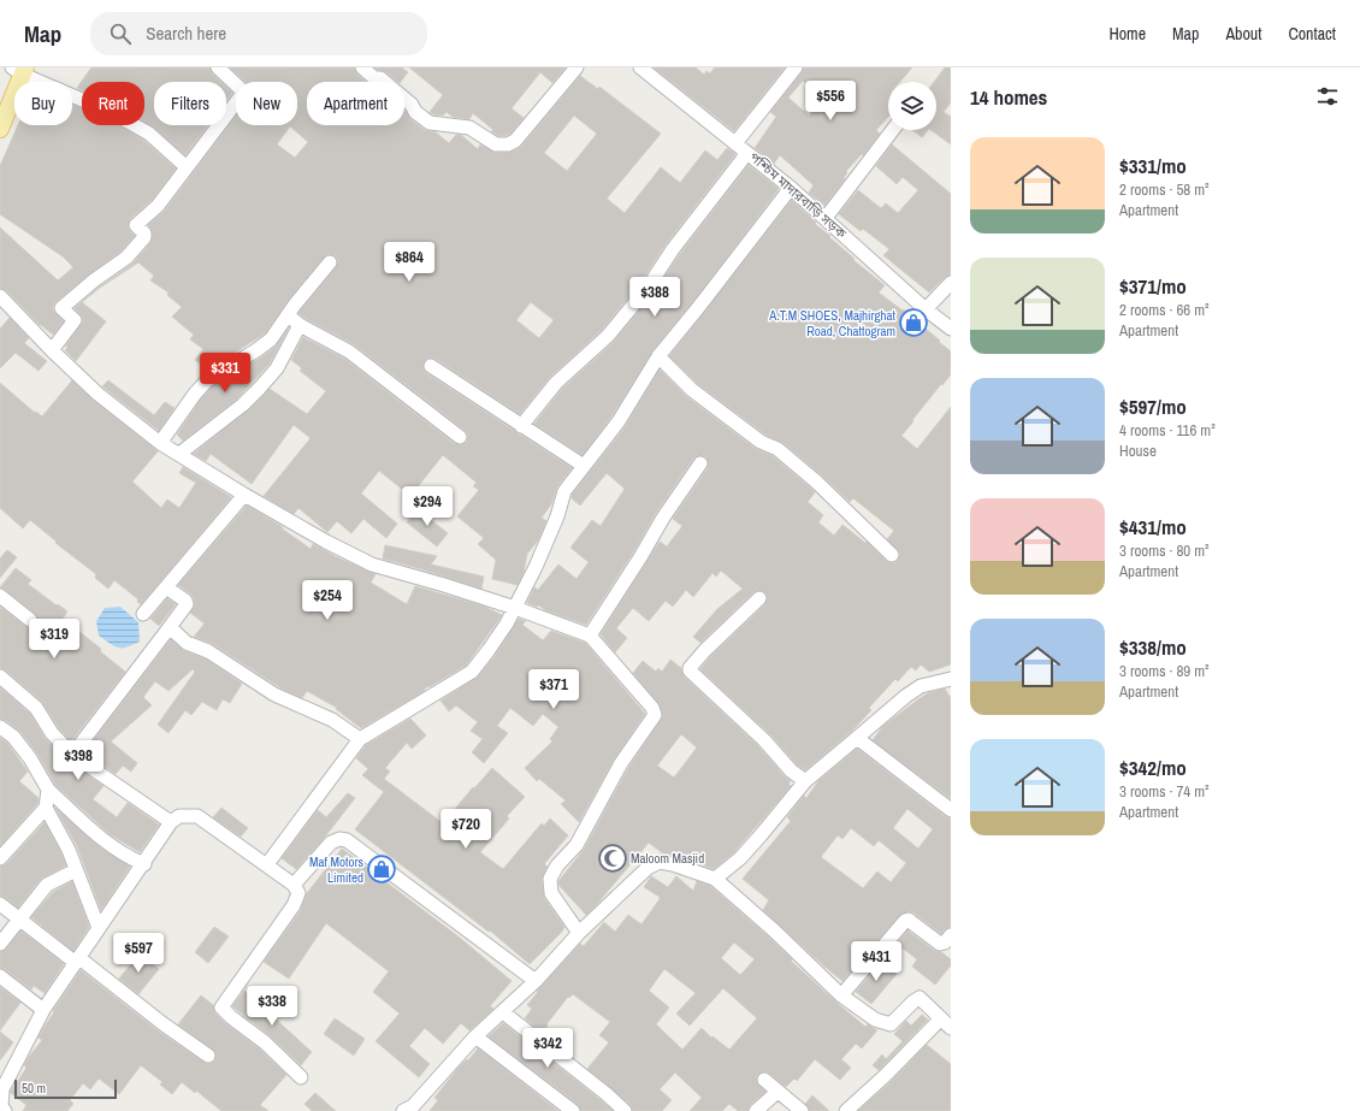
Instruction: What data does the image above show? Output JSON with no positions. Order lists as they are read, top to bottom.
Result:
{
  "streets": {
    "street": ["পশ্চিম মাদারবাড়ি সড়ক"]
  },
  "places": {
    "shop": ["A.T.M SHOES, Majhirghat Road, Chattogram", "Maf Motors Limited"],
    "mosque": ["Maloom Masjid"]
  },
  "scale_bar": "50 m",
  "page": {
    "header": "Map",
    "search": "Search here",
    "nav": [
      "Home",
      "Map",
      "About",
      "Contact"
    ],
    "heading": "14 homes",
    "price": [
      "$556",
      "$864",
      "$388",
      "$331",
      "$294",
      "$254",
      "$319",
      "$371",
      "$398",
      "$720",
      "$597",
      "$431",
      "$338",
      "$342"
    ],
    "chip": [
      "Buy",
      "Rent",
      "Filters",
      "New",
      "Apartment"
    ],
    "list": [
      {
        "name": "$331/mo",
        "note": "2 rooms · 58 m² · Apartment"
      },
      {
        "name": "$371/mo",
        "note": "2 rooms · 66 m² · Apartment"
      },
      {
        "name": "$597/mo",
        "note": "4 rooms · 116 m² · House"
      },
      {
        "name": "$431/mo",
        "note": "3 rooms · 80 m² · Apartment"
      },
      {
        "name": "$338/mo",
        "note": "3 rooms · 89 m² · Apartment"
      },
      {
        "name": "$342/mo",
        "note": "3 rooms · 74 m² · Apartment"
      }
    ],
    "scale": "50 m"
  }
}
